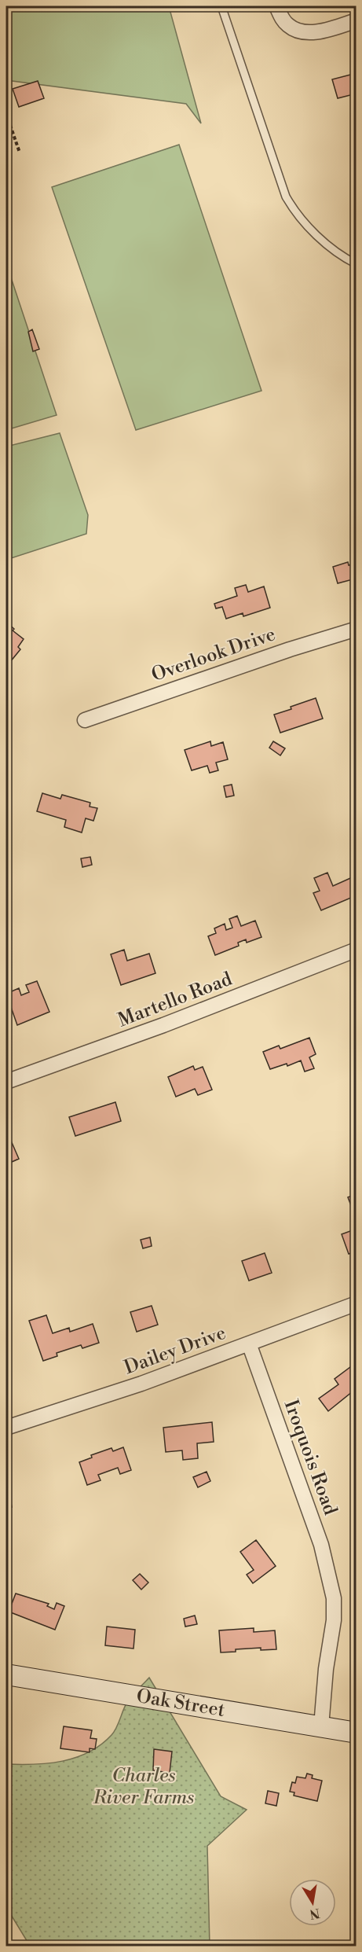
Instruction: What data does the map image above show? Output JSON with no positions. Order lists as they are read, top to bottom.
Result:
{
  "streets": {
    "main road": ["Oak Street"],
    "street": [
      "Overlook Drive",
      "Martello Road",
      "Dailey Drive",
      "Iroquois Road"
    ]
  },
  "crossings": [
    ["Dailey Drive", "Iroquois Road"],
    ["Iroquois Road", "Oak Street"]
  ],
  "parks": ["Charles River Farms"],
  "north": "bottom"
}
